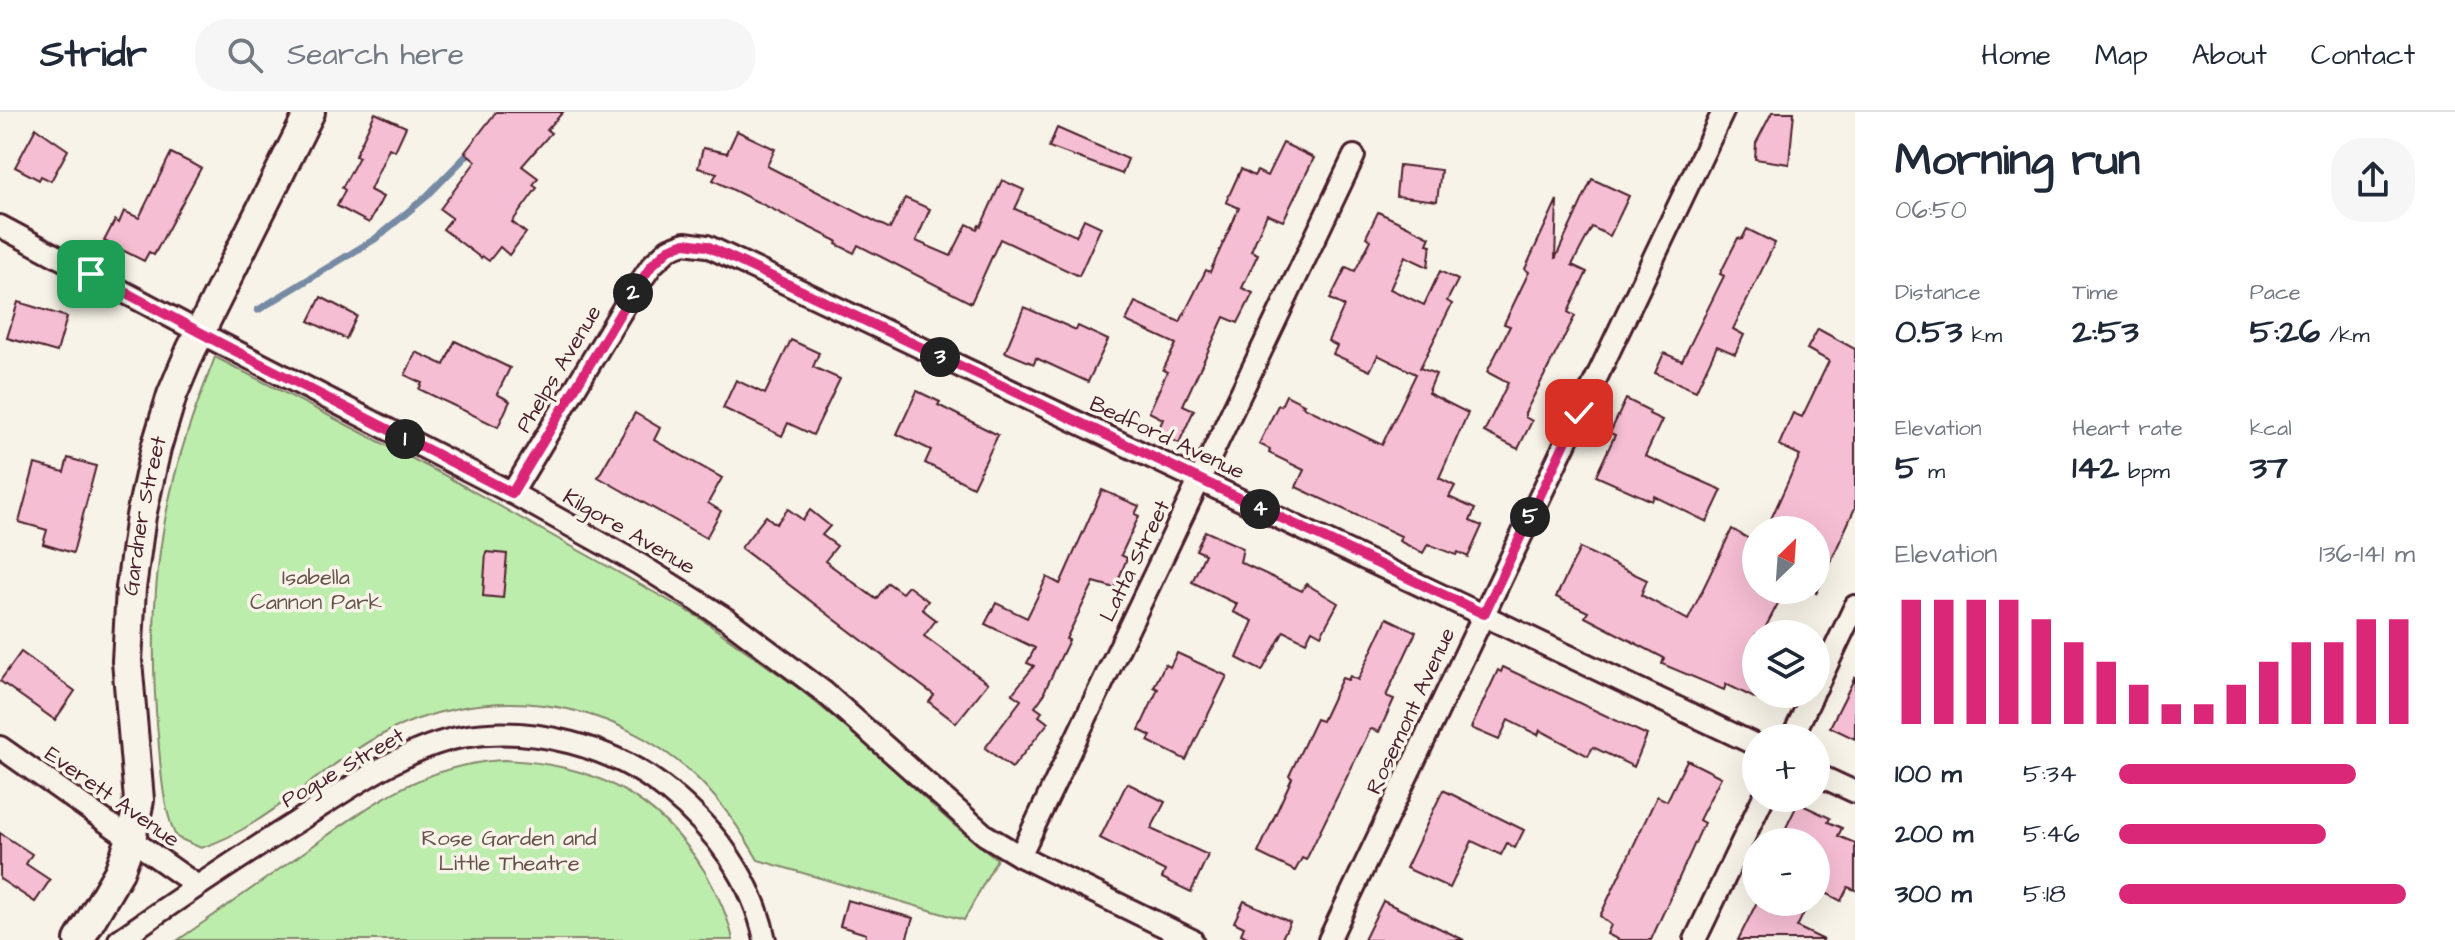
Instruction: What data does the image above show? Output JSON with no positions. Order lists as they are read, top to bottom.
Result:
{
  "streets": {
    "street": [
      "Phelps Avenue",
      "Bedford Avenue",
      "Gardner Street",
      "Kilgore Avenue",
      "Latta Street",
      "Rosemont Avenue",
      "Pogue Street",
      "Everett Avenue"
    ]
  },
  "crossings": [
    ["Phelps Avenue", "Bedford Avenue"],
    ["Phelps Avenue", "Kilgore Avenue"],
    ["Bedford Avenue", "Latta Street"],
    ["Bedford Avenue", "Rosemont Avenue"],
    ["Gardner Street", "Kilgore Avenue"],
    ["Gardner Street", "Everett Avenue"],
    ["Kilgore Avenue", "Latta Street"],
    ["Pogue Street", "Everett Avenue"]
  ],
  "parks": ["Isabella Cannon Park", "Rose Garden and Little Theatre"],
  "north": "top right",
  "page": {
    "header": "Stridr",
    "search": "Search here",
    "nav": [
      "Home",
      "Map",
      "About",
      "Contact"
    ],
    "heading": ["Morning run", "06:50"],
    "stats": [
      ["Distance", "0.53 km"],
      ["Time", "2:53"],
      ["Pace", "5:26 /km"],
      ["Elevation", "5 m"],
      ["Heart rate", "142 bpm"],
      ["kcal", "37"]
    ],
    "pins": [
      "2",
      "3",
      "1",
      "4",
      "5"
    ],
    "map_buttons": ["+", "−"],
    "chart": ["Elevation", "136–141 m"],
    "list": [
      {
        "name": "100 m",
        "note": "5:34"
      },
      {
        "name": "200 m",
        "note": "5:46"
      },
      {
        "name": "300 m",
        "note": "5:18"
      }
    ]
  }
}
